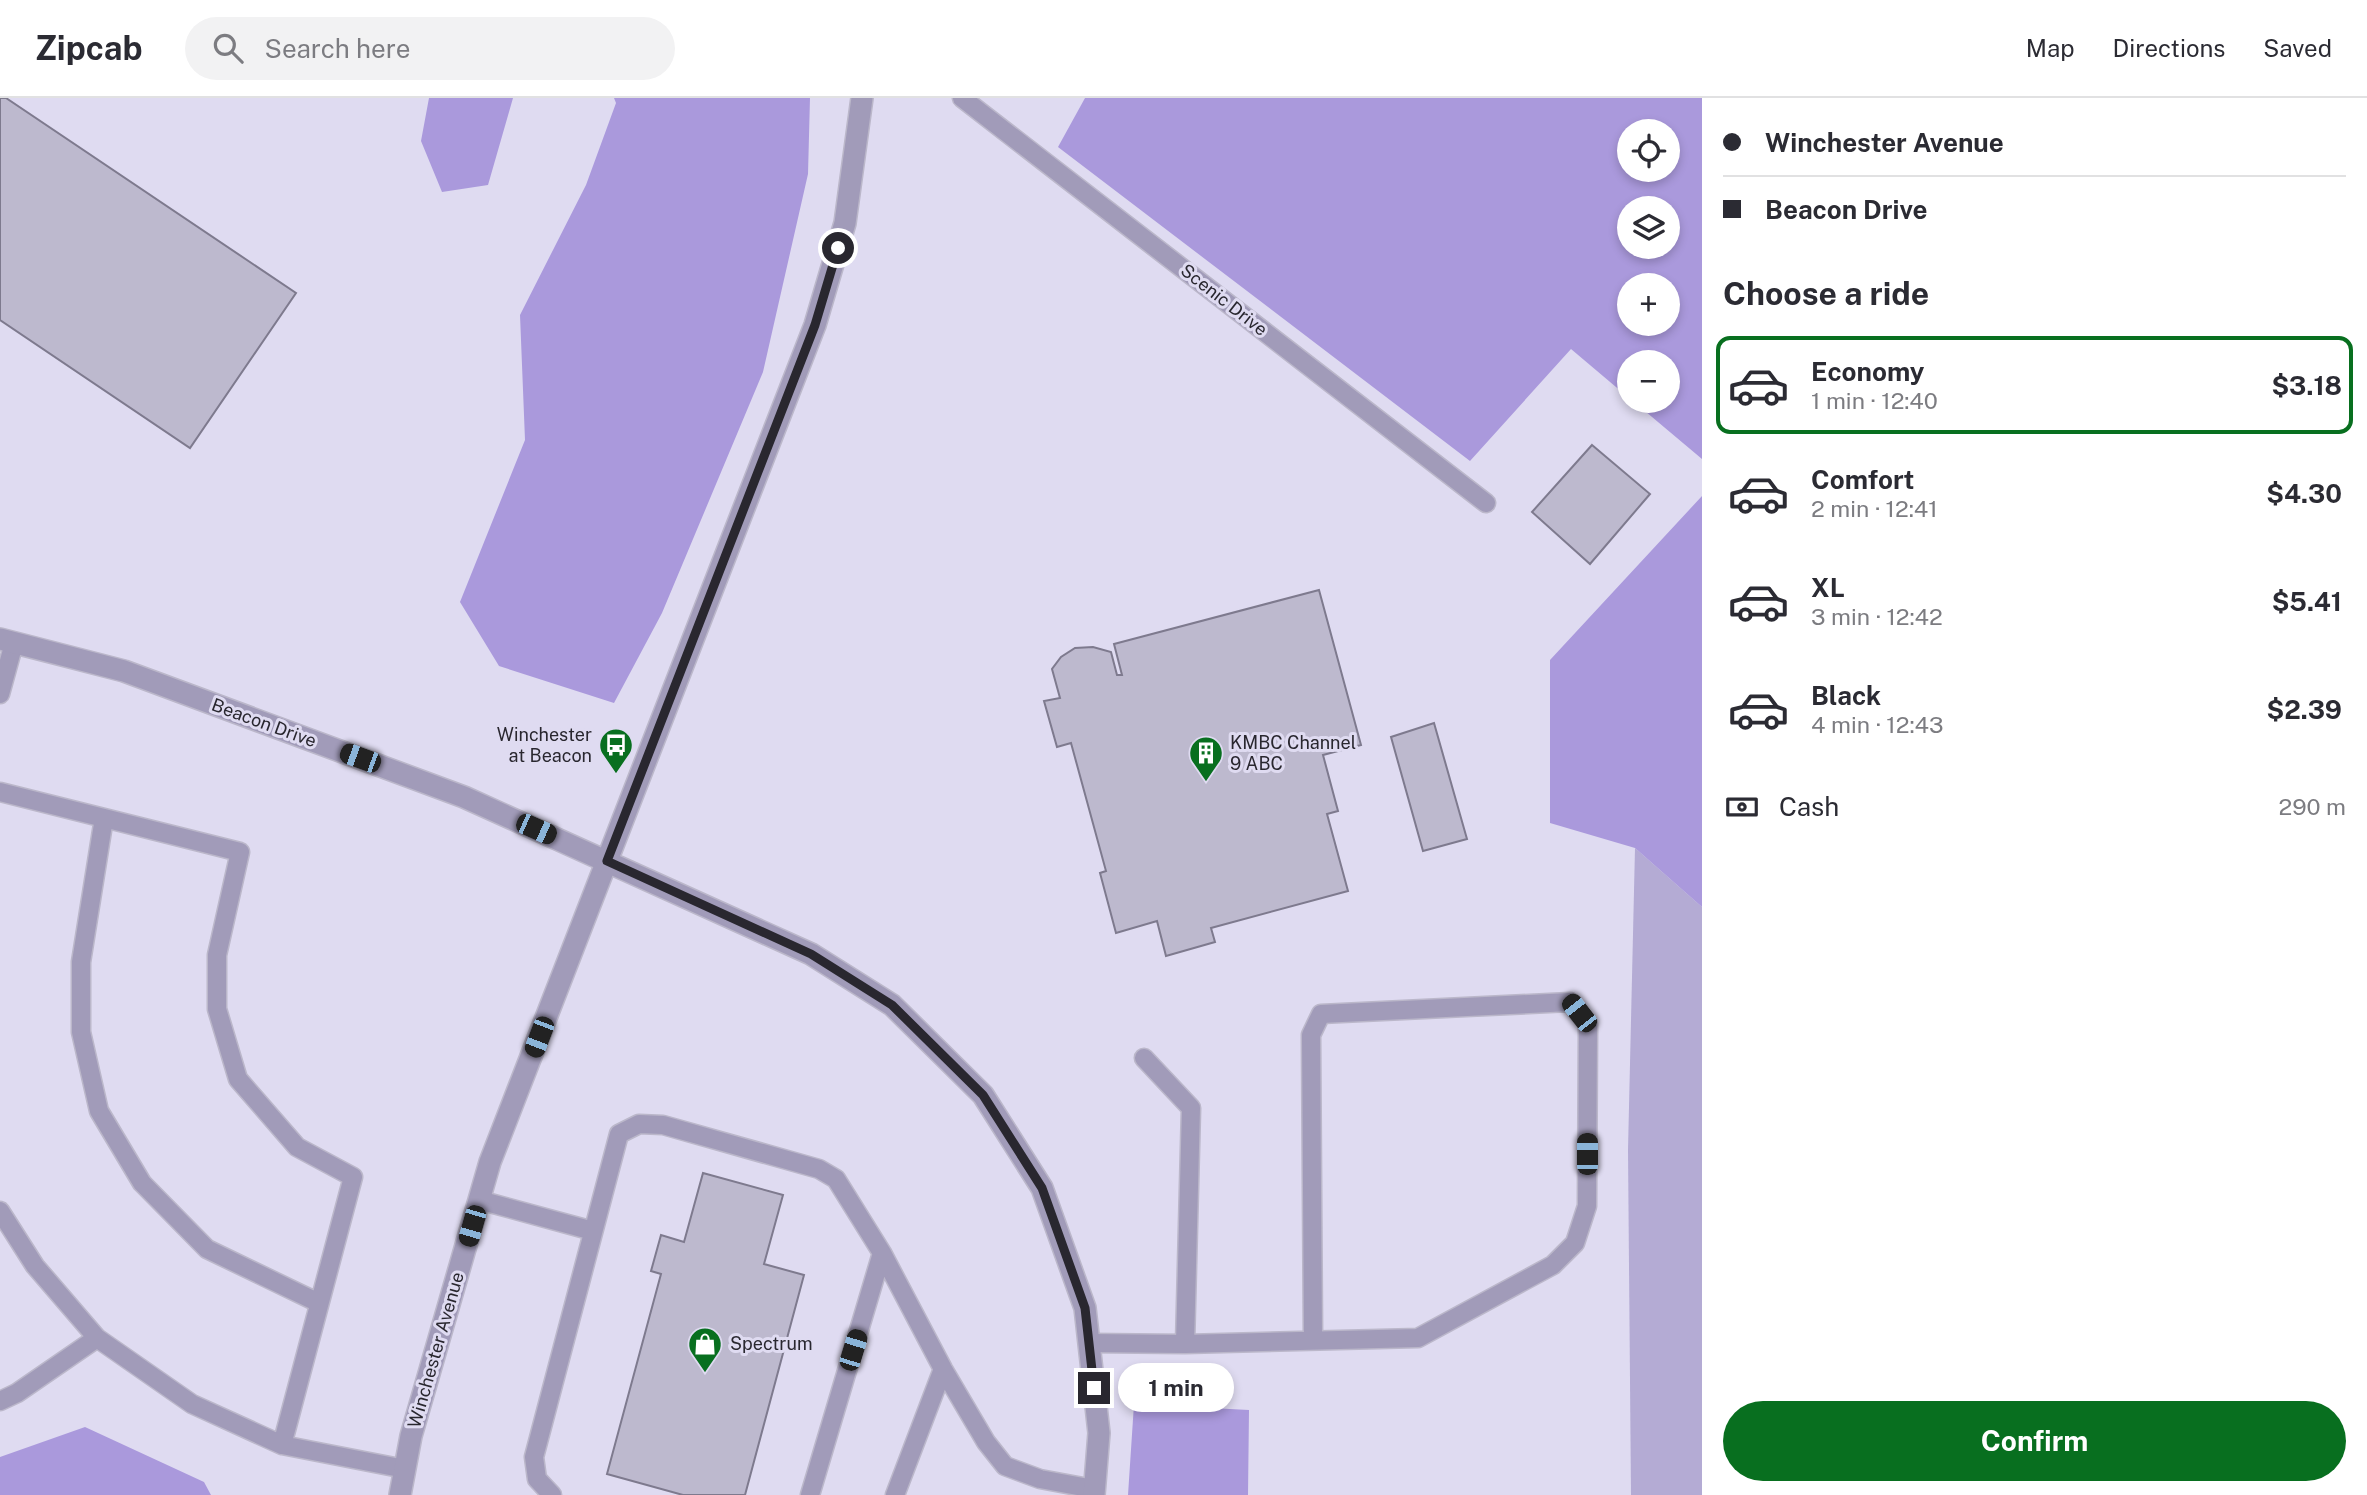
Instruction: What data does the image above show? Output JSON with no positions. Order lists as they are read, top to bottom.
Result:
{
  "streets": {
    "street": ["Beacon Drive", "Winchester Avenue"],
    "lane": ["Scenic Drive"]
  },
  "crossings": [
    ["Beacon Drive", "Winchester Avenue"]
  ],
  "places": {
    "bus stop": ["Winchester at Beacon"],
    "building": ["KMBC Channel 9 ABC"],
    "shop": ["Spectrum"]
  },
  "page": {
    "header": "Zipcab",
    "search": "Search here",
    "nav": ["Map", "Directions", "Saved"],
    "banner": ["Winchester Avenue", "Beacon Drive"],
    "map_buttons": ["+", "−"],
    "heading": "Choose a ride",
    "list": [
      {
        "name": "Economy",
        "note": "1 min · 12:40",
        "value": "$3.18"
      },
      {
        "name": "Comfort",
        "note": "2 min · 12:41",
        "value": "$4.30"
      },
      {
        "name": "XL",
        "note": "3 min · 12:42",
        "value": "$5.41"
      },
      {
        "name": "Black",
        "note": "4 min · 12:43",
        "value": "$2.39"
      }
    ],
    "pay": ["Cash", "290 m"],
    "bubble": "1 min",
    "buttons": "Confirm"
  }
}
